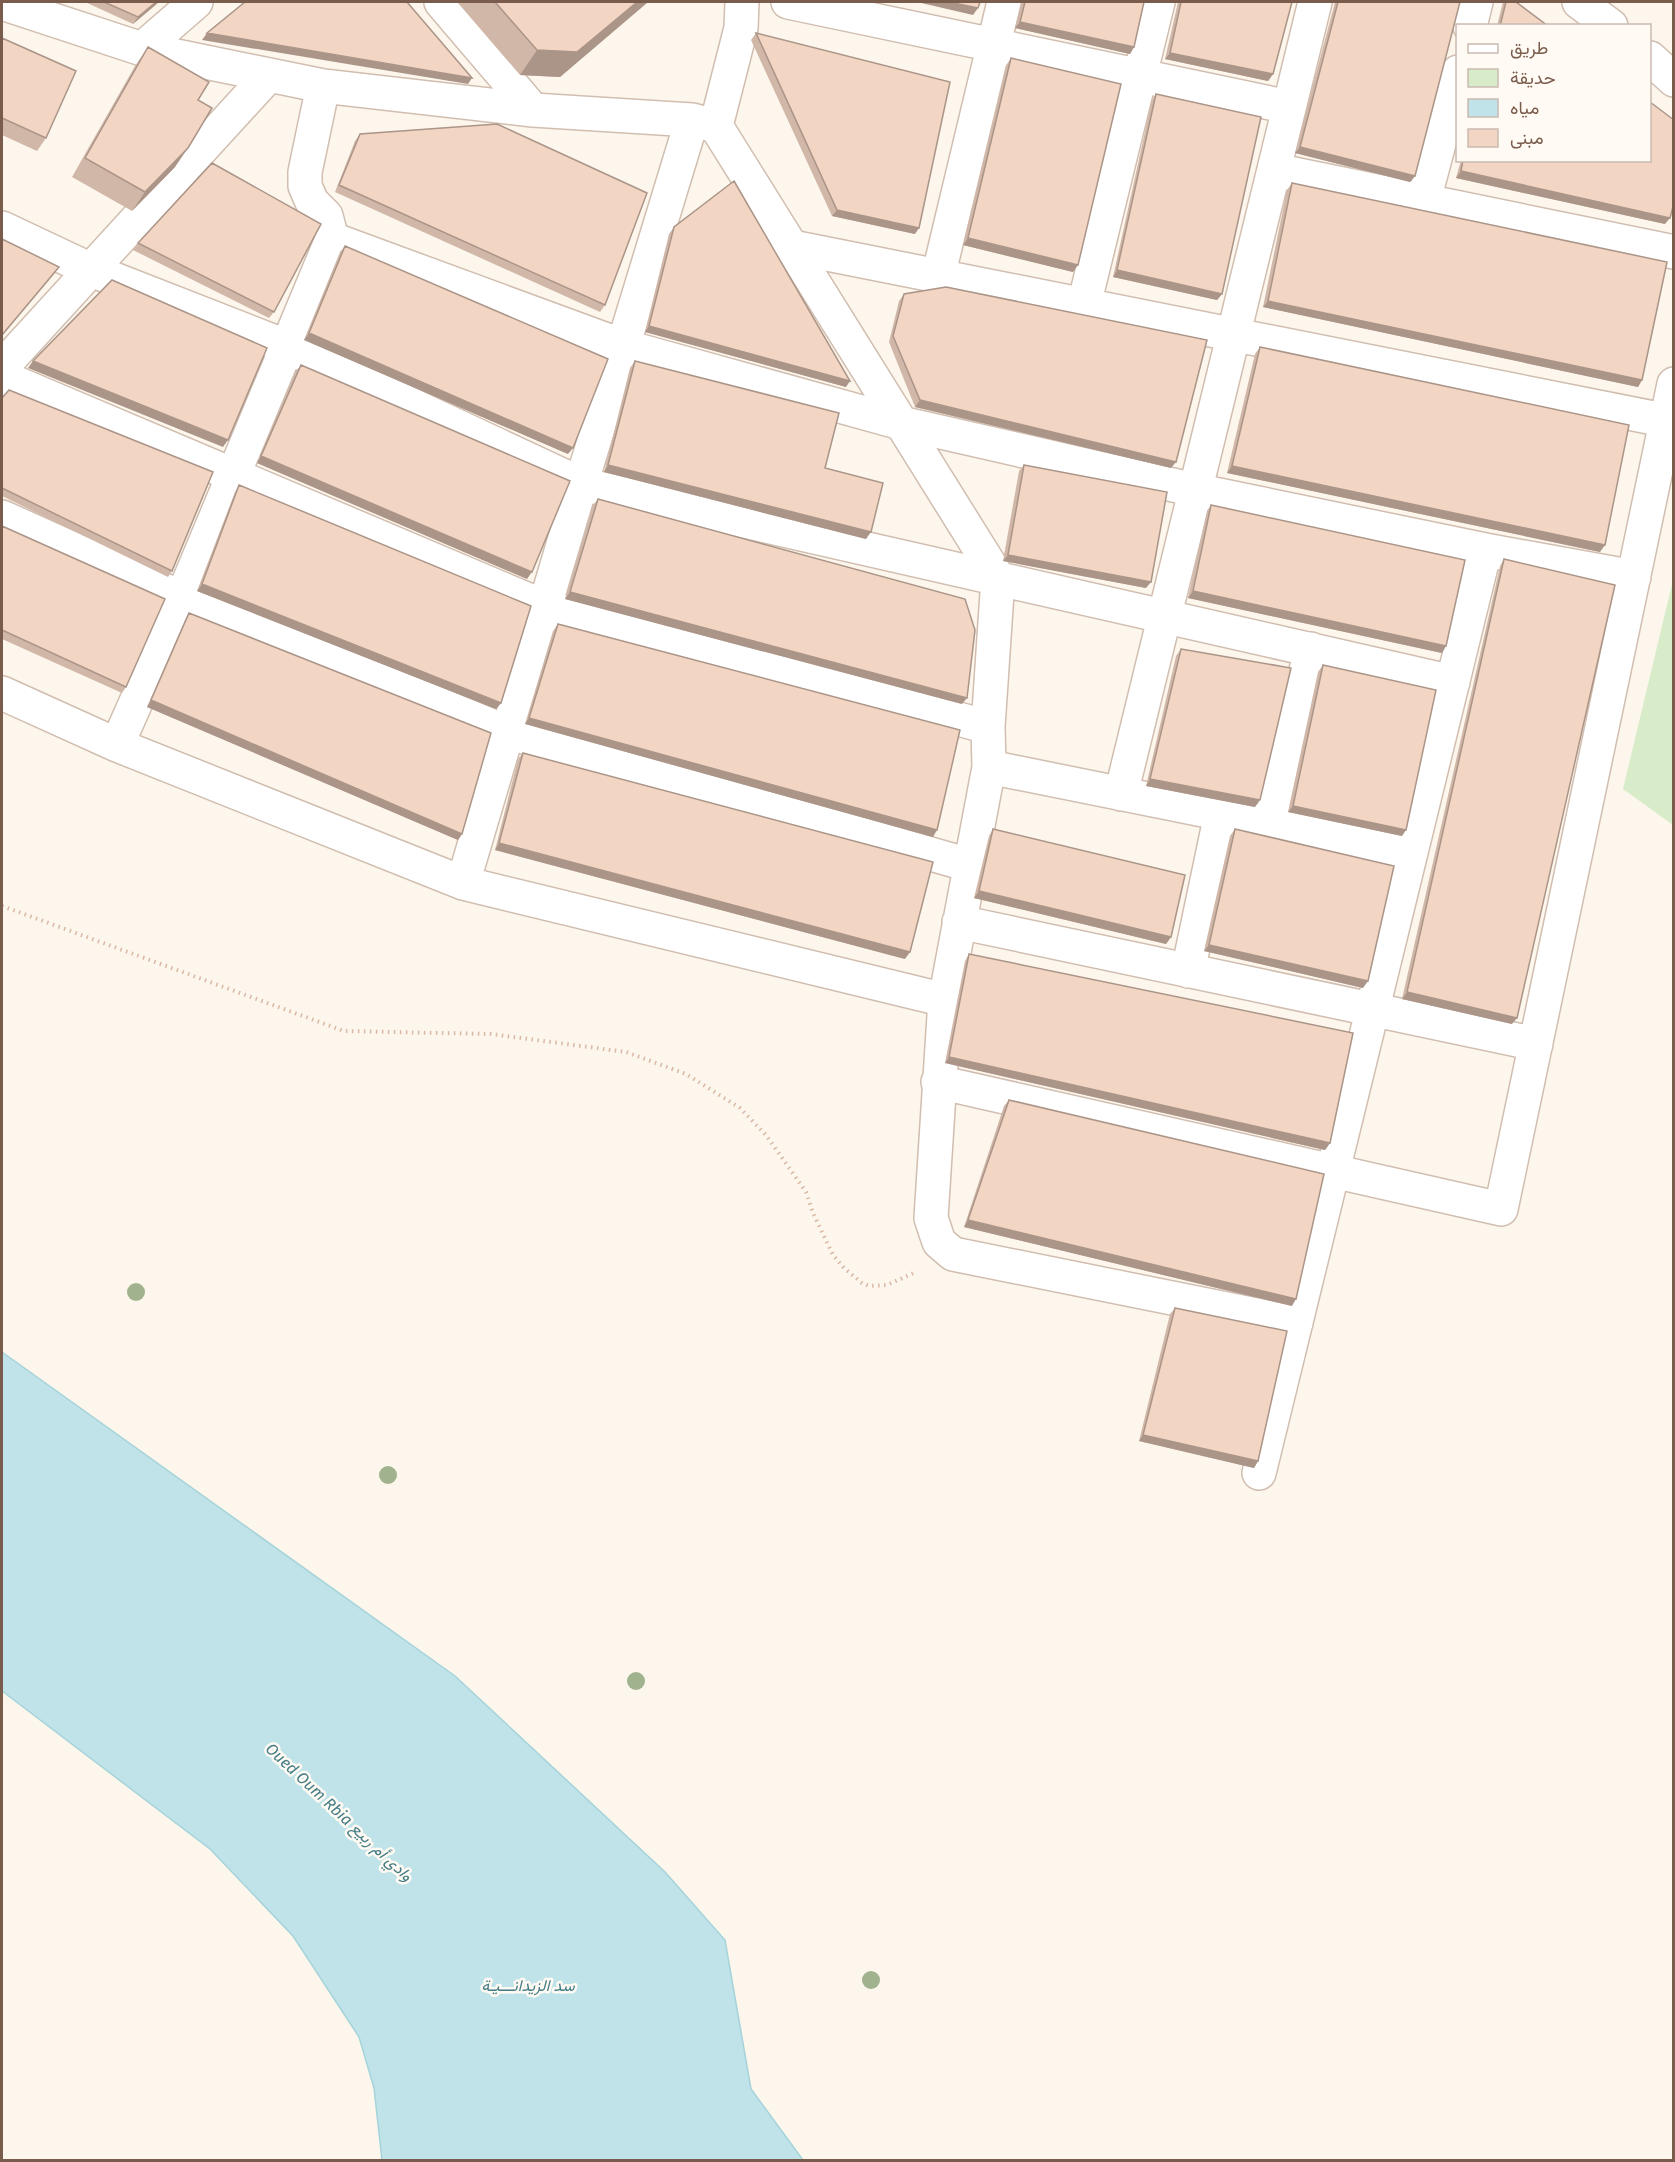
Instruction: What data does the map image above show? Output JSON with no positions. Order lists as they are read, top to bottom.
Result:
{
  "water": ["Oued Oum Rbia وادي أم ربيع", "سد الزيدانـــيـة"],
  "legend": [
    "طريق",
    "حديقة",
    "مياه",
    "مبنى"
  ]
}
